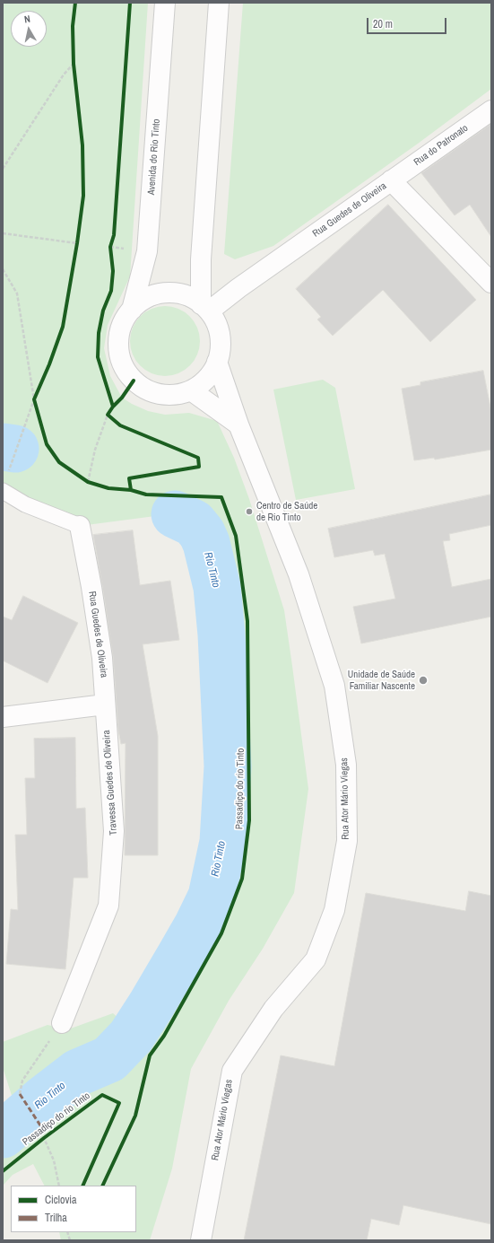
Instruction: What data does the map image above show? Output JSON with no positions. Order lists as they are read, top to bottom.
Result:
{
  "streets": {
    "street": [
      "Rua do Patronato",
      "Avenida do Rio Tinto",
      "Rua Guedes de Oliveira",
      "Travessa Guedes de Oliveira",
      "Rua Ator Mário Viegas"
    ],
    "cycle path": ["Passadiço do rio Tinto"]
  },
  "crossings": [
    ["Rua do Patronato", "Rua Guedes de Oliveira"],
    ["Avenida do Rio Tinto", "Rua Guedes de Oliveira"],
    ["Avenida do Rio Tinto", "Rua Ator Mário Viegas"],
    ["Rua Guedes de Oliveira", "Travessa Guedes de Oliveira"],
    ["Rua Guedes de Oliveira", "Rua Ator Mário Viegas"]
  ],
  "water": ["Rio Tinto"],
  "places": ["Centro de Saúde de Rio Tinto", "Unidade de Saúde Familiar Nascente"],
  "legend": ["Ciclovia", "Trilha"],
  "scale_bar": "20 m",
  "north": "top"
}
